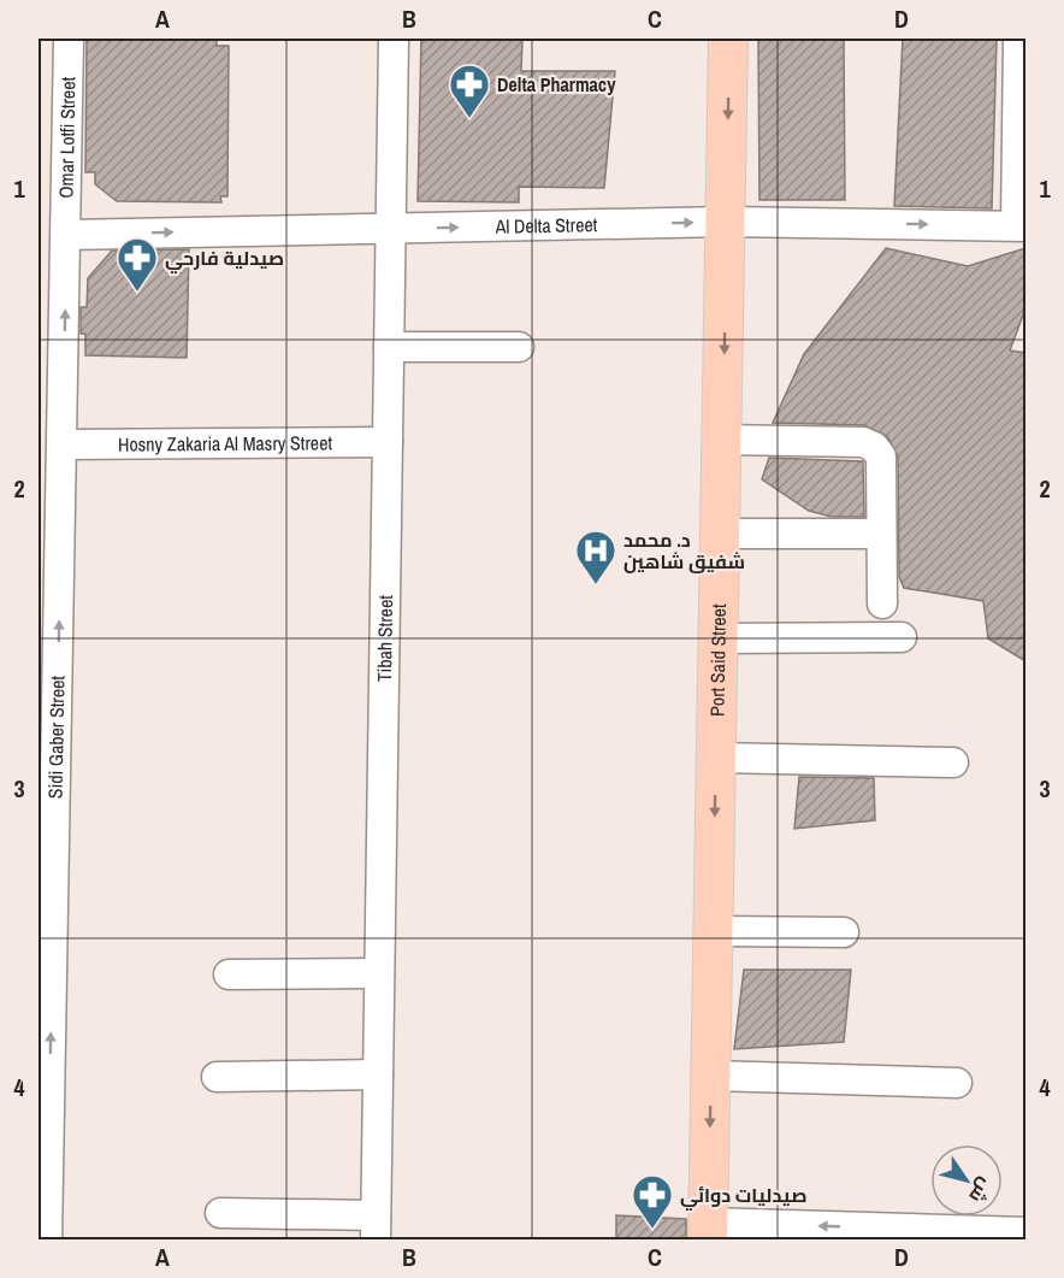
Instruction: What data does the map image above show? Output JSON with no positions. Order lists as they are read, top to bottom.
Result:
{
  "streets": {
    "main road": ["Port Said Street"],
    "street": [
      "Omar Lotfi Street",
      "Al Delta Street",
      "Hosny Zakaria Al Masry Street",
      "Tibah Street",
      "Sidi Gaber Street"
    ]
  },
  "crossings": [
    ["Omar Lotfi Street", "Al Delta Street"],
    ["Omar Lotfi Street", "Sidi Gaber Street"],
    ["Al Delta Street", "Tibah Street"],
    ["Al Delta Street", "Port Said Street"],
    ["Al Delta Street", "Sidi Gaber Street"],
    ["Hosny Zakaria Al Masry Street", "Tibah Street"],
    ["Hosny Zakaria Al Masry Street", "Sidi Gaber Street"]
  ],
  "one_way": ["Al Delta Street", "Port Said Street", "Sidi Gaber Street"],
  "places": {
    "pharmacy": ["Delta Pharmacy", "صيدلية فارحي", "صيدليات دوائي"],
    "hospital": ["د. محمد شفيق شاهين"]
  },
  "north": "bottom right",
  "grid": {
    "columns": [
      "A",
      "B",
      "C",
      "D"
    ],
    "rows": [
      "1",
      "2",
      "3",
      "4"
    ]
  }
}
